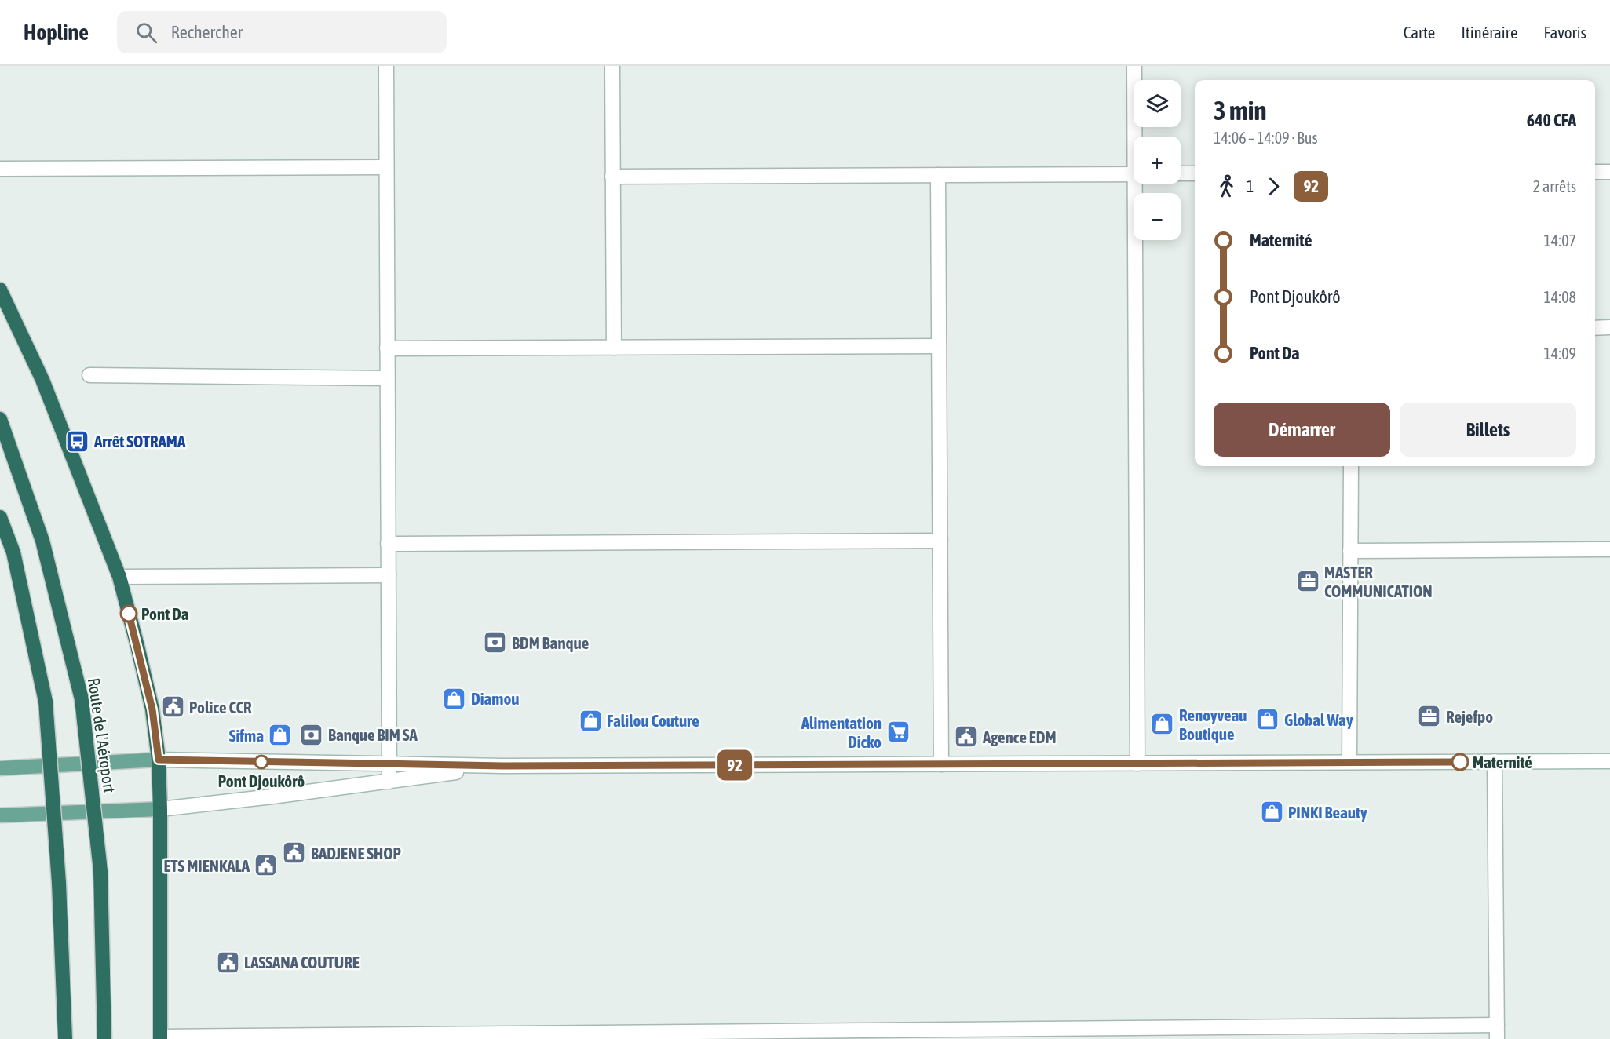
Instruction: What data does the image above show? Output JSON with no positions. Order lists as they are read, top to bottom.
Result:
{
  "streets": {
    "highway": ["Route de l'Aéroport"]
  },
  "places": {
    "bus stop": ["Arrêt SOTRAMA"],
    "office": ["MASTER COMMUNICATION", "Rejefpo"],
    "other": ["Pont Da", "Pont Djoukôrô", "Maternité"],
    "bank": ["BDM Banque", "Banque BIM SA"],
    "shop": [
      "Diamou",
      "Global Way",
      "Falilou Couture",
      "Renoyveau Boutique",
      "Sifma",
      "PINKI Beauty"
    ],
    "public building": [
      "Police CCR",
      "Agence EDM",
      "BADJENE SHOP",
      "ETS MIENKALA",
      "LASSANA COUTURE"
    ],
    "supermarket": ["Alimentation Dicko"]
  },
  "lines": ["bus line 92"],
  "page": {
    "header": "Hopline",
    "search": "Rechercher",
    "nav": ["Carte", "Itinéraire", "Favoris"],
    "on_map": "92",
    "map_buttons": ["+", "−"],
    "heading": ["3 min", "14:06 – 14:09 · Bus", "640 CFA"],
    "legs": ["1", "92", "2 arrêts"],
    "list": [
      {
        "name": "Maternité",
        "value": "14:07"
      },
      {
        "name": "Pont Djoukôrô",
        "value": "14:08"
      },
      {
        "name": "Pont Da",
        "value": "14:09"
      }
    ],
    "buttons": ["Démarrer", "Billets"]
  }
}
